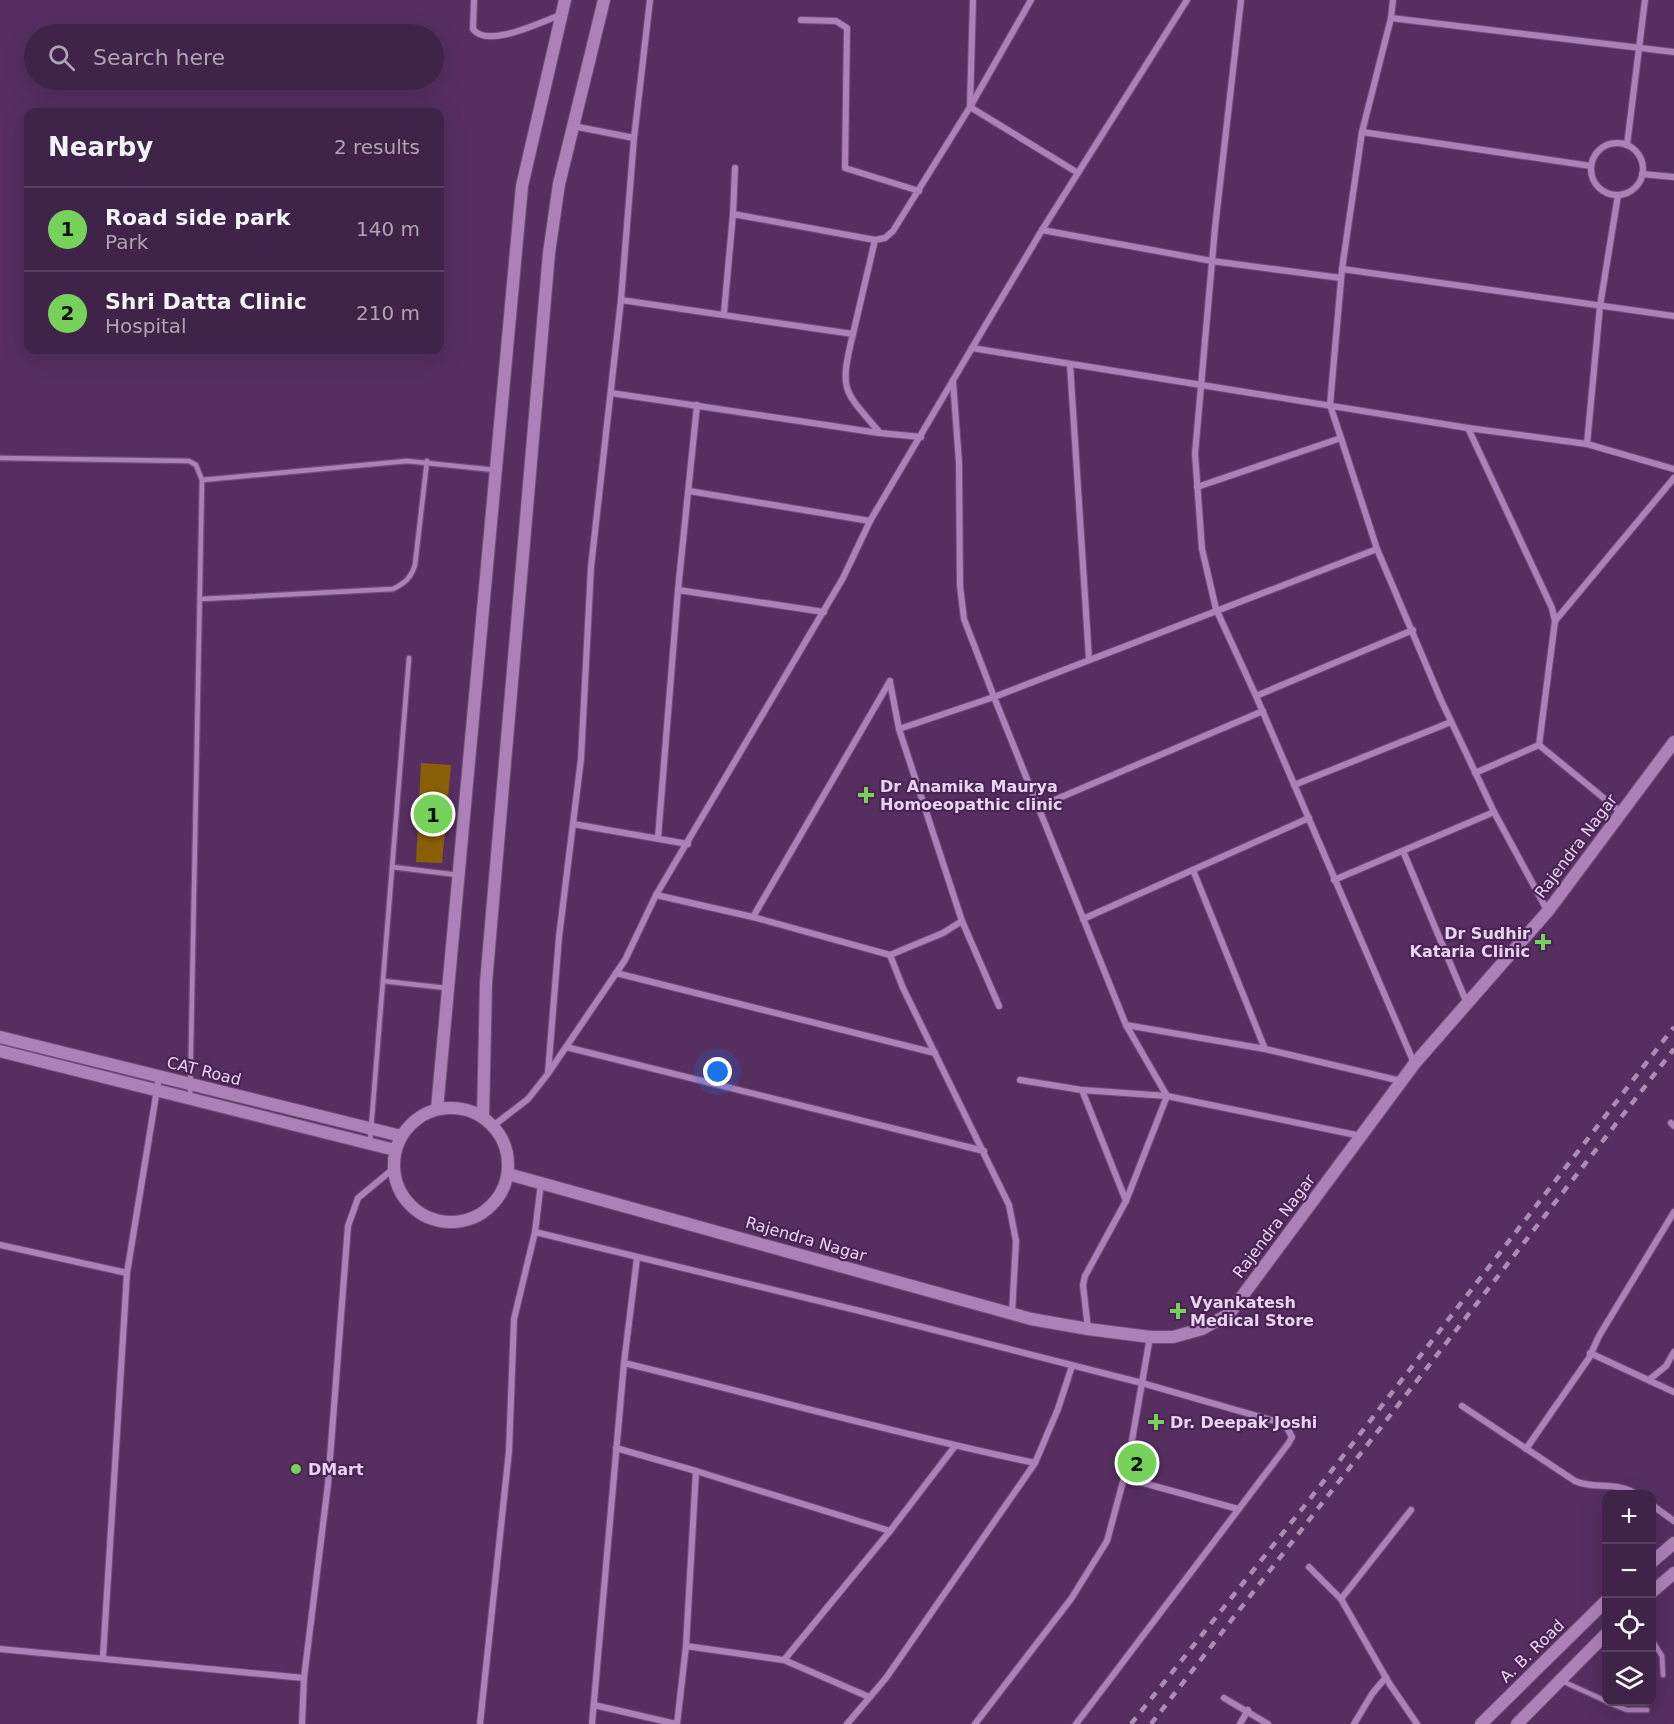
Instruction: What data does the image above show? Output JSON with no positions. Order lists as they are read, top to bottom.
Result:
{
  "streets": {
    "main road": ["Rajendra Nagar", "CAT Road", "A. B. Road"]
  },
  "crossings": [
    ["Rajendra Nagar", "CAT Road"]
  ],
  "places": {
    "health": [
      "Dr Anamika Maurya Homoeopathic clinic",
      "Dr Sudhir Kataria Clinic",
      "Vyankatesh Medical Store",
      "Dr. Deepak Joshi"
    ],
    "other": ["DMart"]
  },
  "page": {
    "search": "Search here",
    "heading": ["Nearby", "2 results"],
    "list": [
      {
        "mark": "1",
        "name": "Road side park",
        "note": "Park",
        "value": "140 m"
      },
      {
        "mark": "2",
        "name": "Shri Datta Clinic",
        "note": "Hospital",
        "value": "210 m"
      }
    ],
    "pins": ["1", "2"],
    "map_buttons": ["+", "−"]
  }
}
